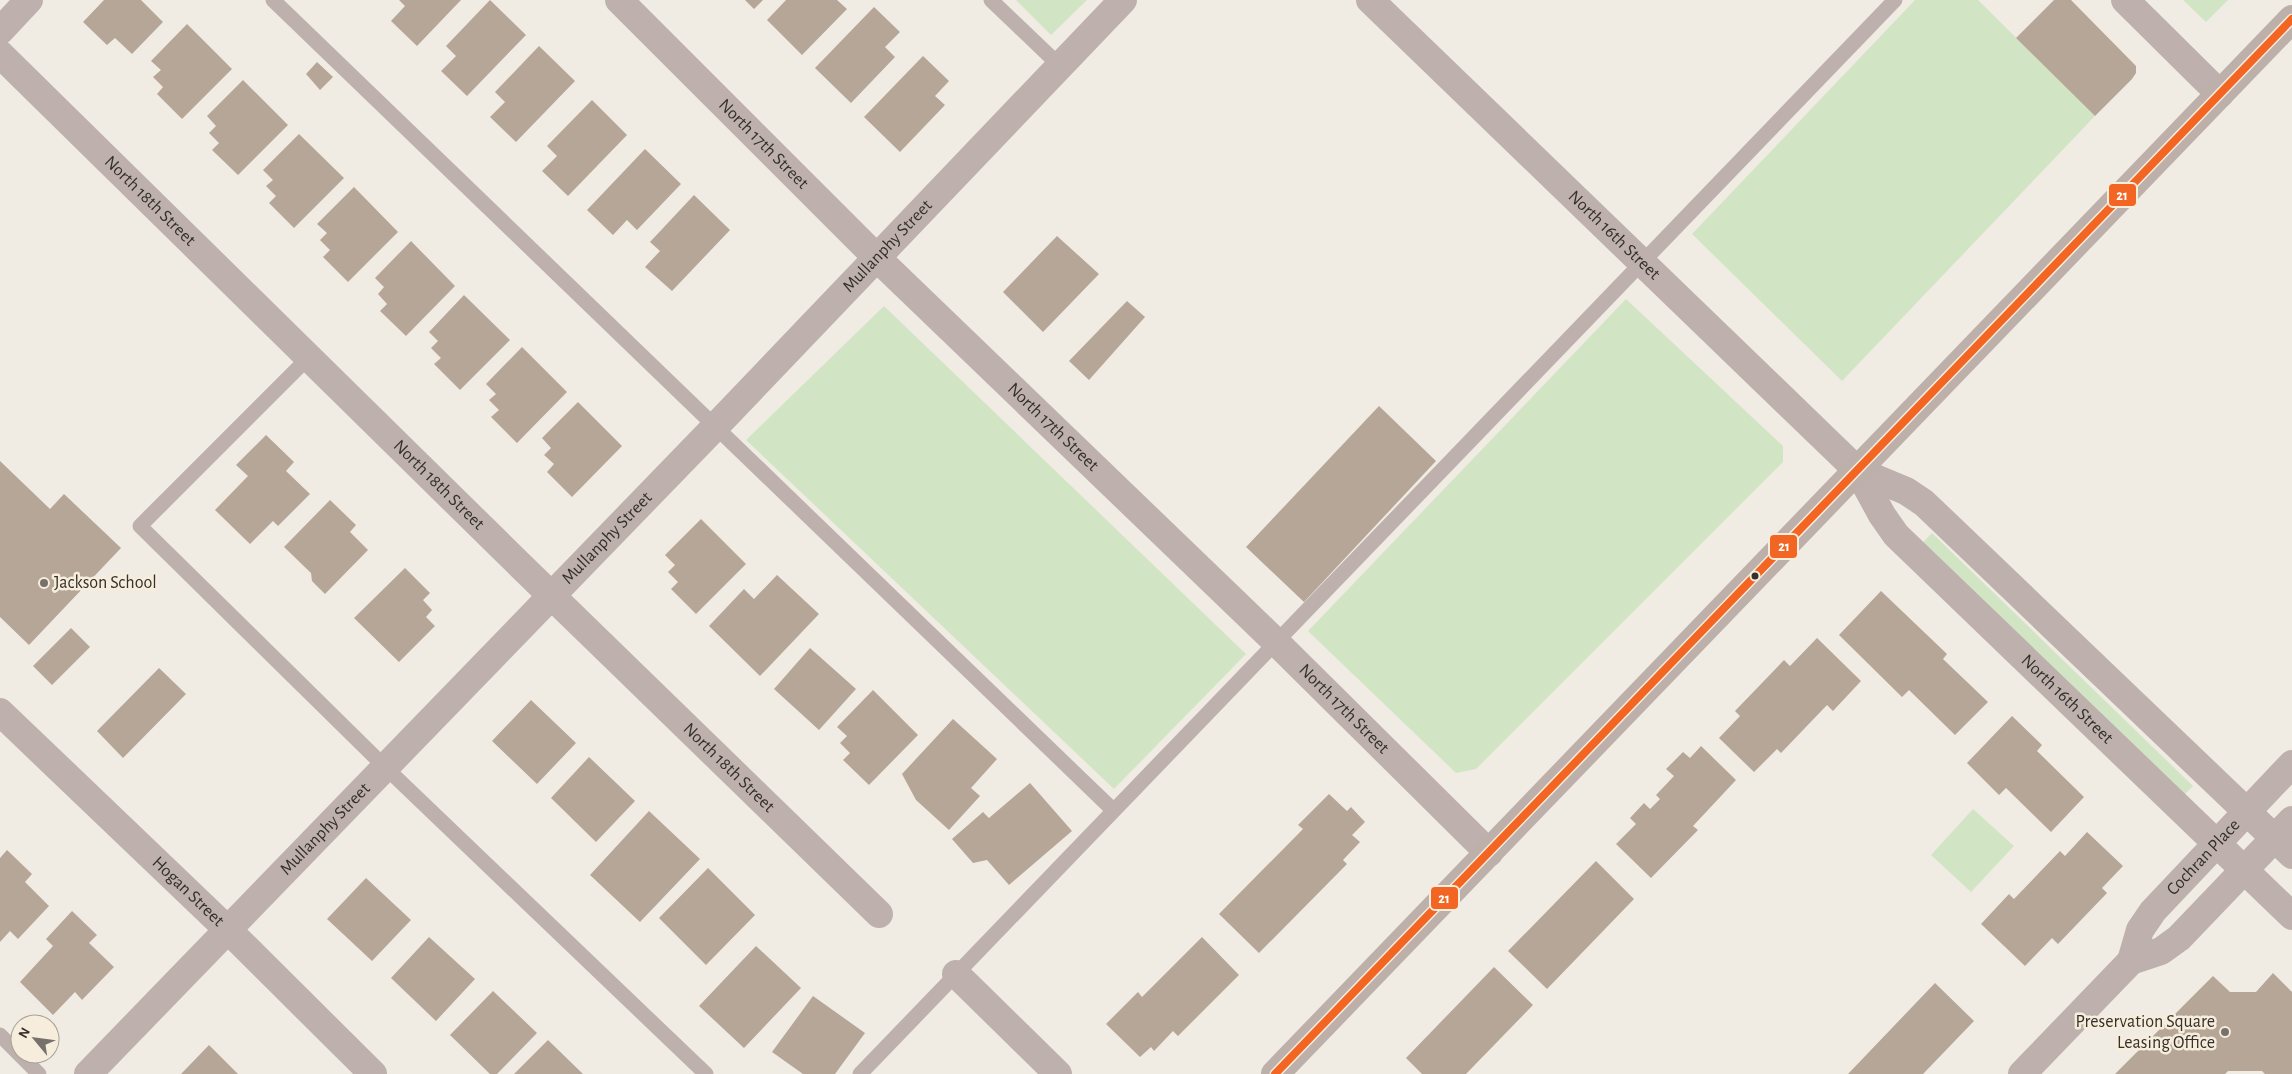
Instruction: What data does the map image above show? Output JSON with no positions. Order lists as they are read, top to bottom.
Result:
{
  "streets": {
    "street": [
      "North 17th Street",
      "North 18th Street",
      "North 16th Street",
      "Mullanphy Street",
      "Cochran Place",
      "Hogan Street"
    ]
  },
  "crossings": [
    ["North 17th Street", "Mullanphy Street"],
    ["North 18th Street", "Mullanphy Street"],
    ["North 16th Street", "Cochran Place"],
    ["Mullanphy Street", "Hogan Street"]
  ],
  "places": ["Jackson School", "Preservation Square Leasing Office"],
  "lines": ["transit line 21"],
  "north": "top left"
}
